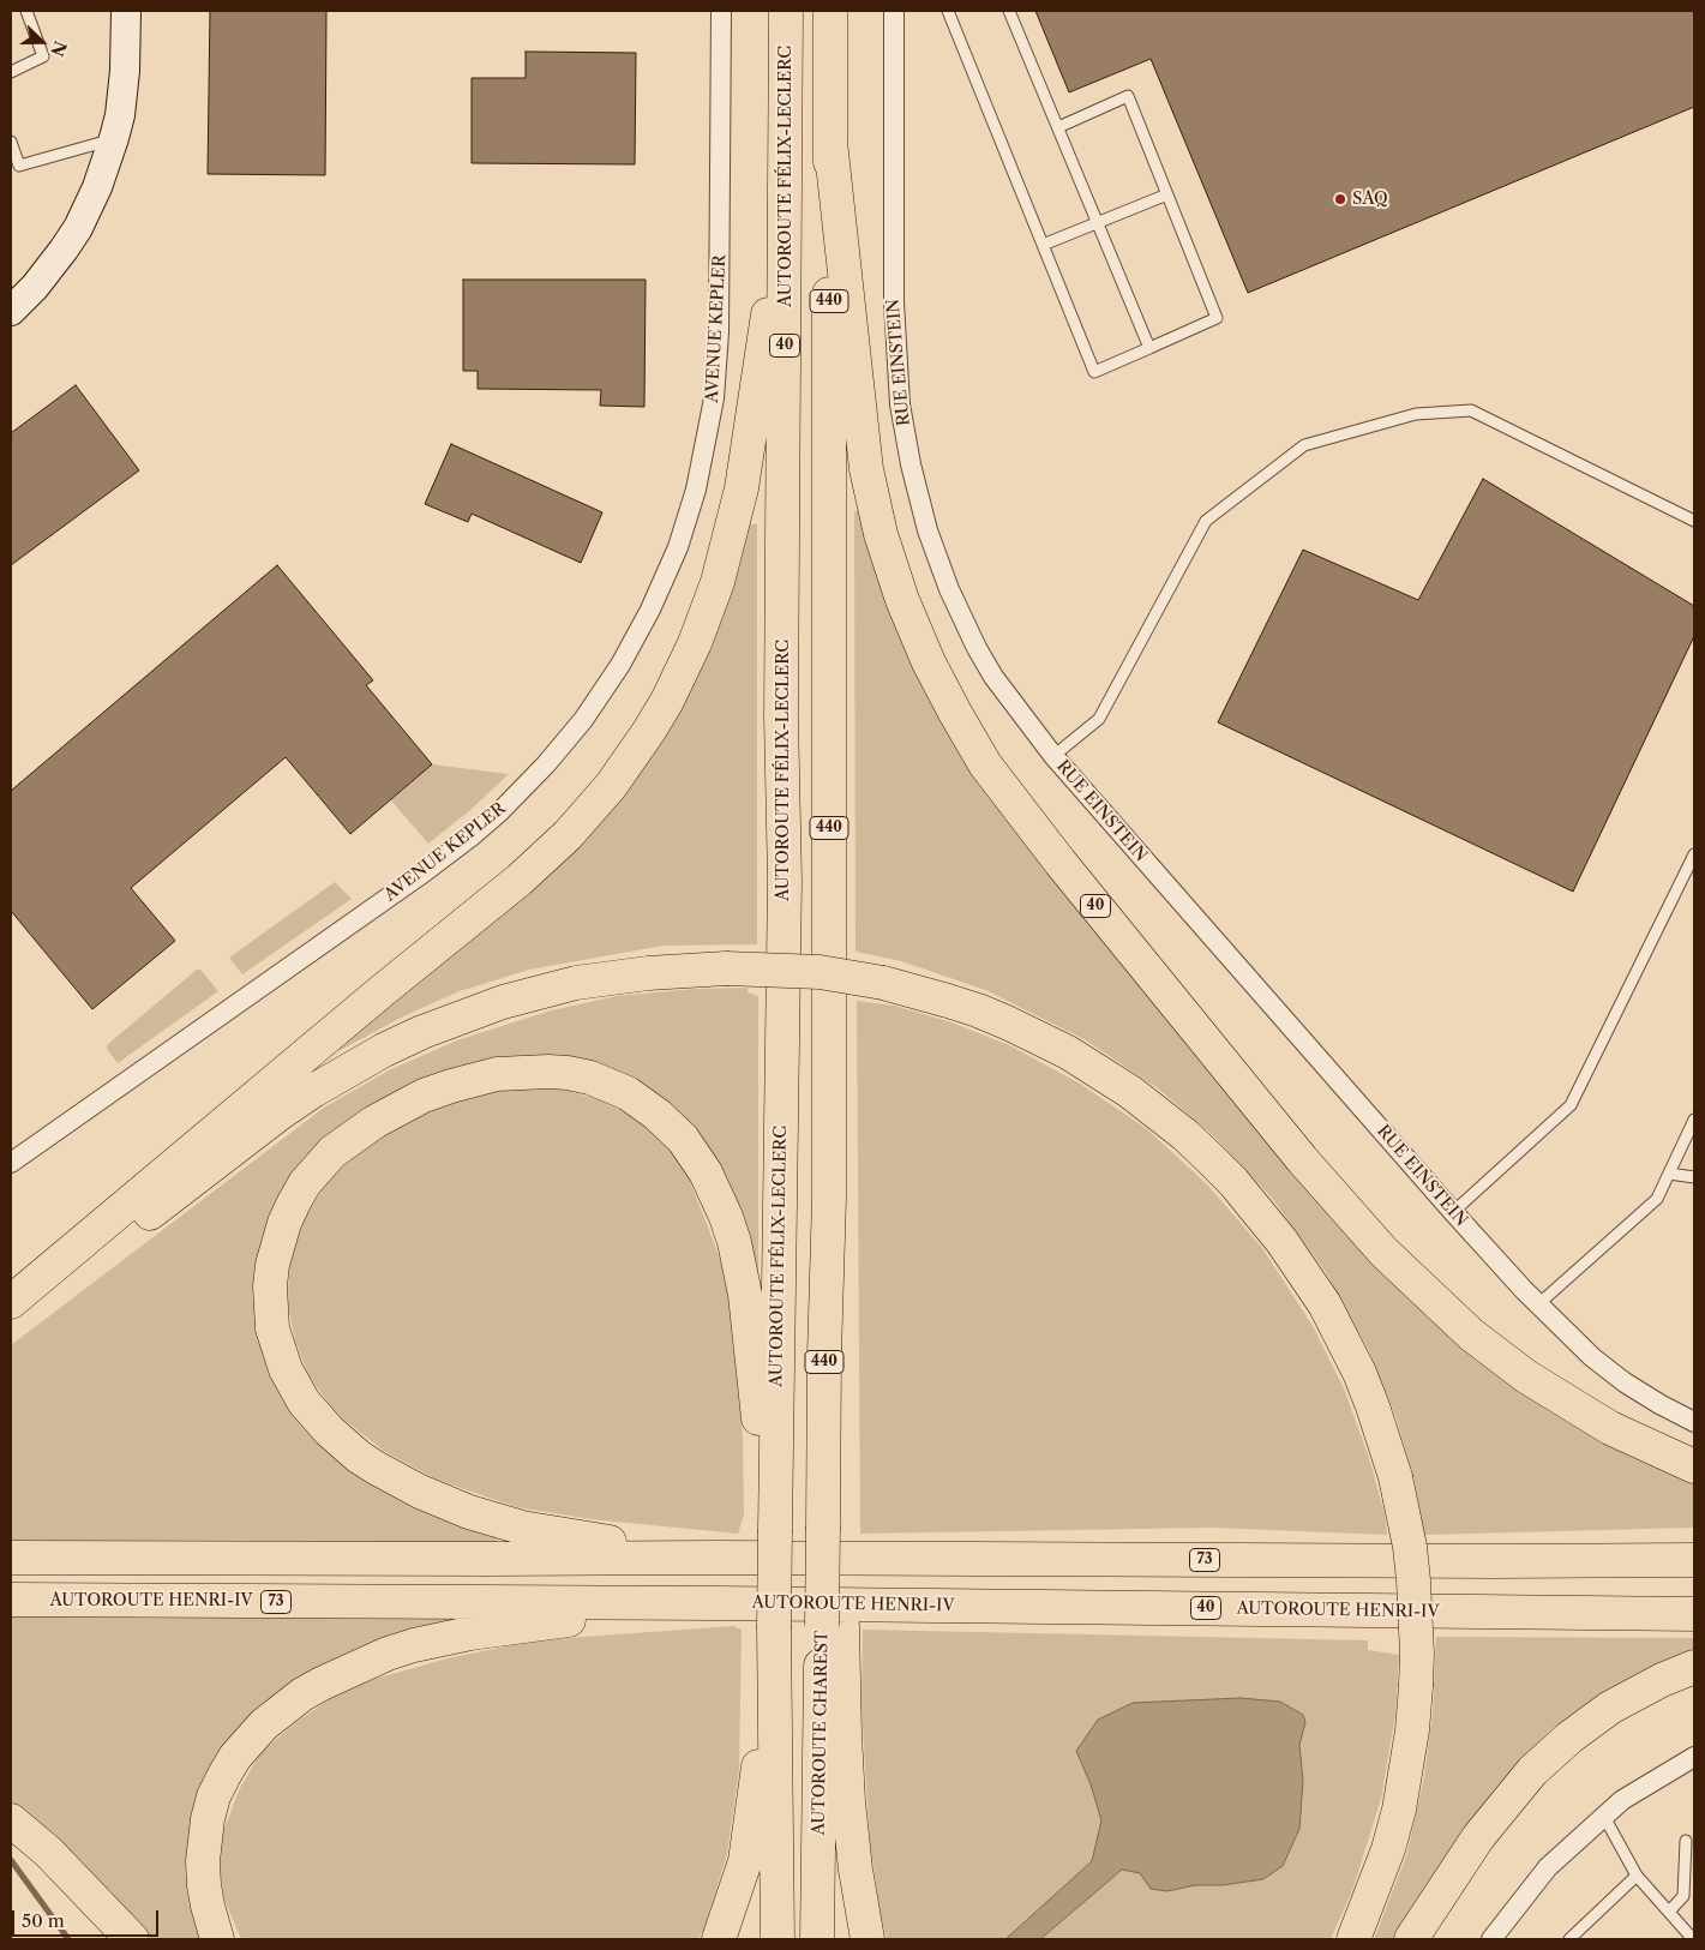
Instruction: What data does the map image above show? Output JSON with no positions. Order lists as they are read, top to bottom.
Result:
{
  "streets": {
    "highway": [
      "AUTOROUTE FÉLIX-LECLERC",
      "440",
      "40",
      "73",
      "AUTOROUTE HENRI-IV",
      "AUTOROUTE CHAREST"
    ],
    "street": ["AVENUE KEPLER", "RUE EINSTEIN"]
  },
  "crossings": [
    ["AUTOROUTE FÉLIX-LECLERC", "40"],
    ["40", "AUTOROUTE CHAREST"]
  ],
  "places": ["SAQ"],
  "scale_bar": "50 m",
  "north": "right"
}
